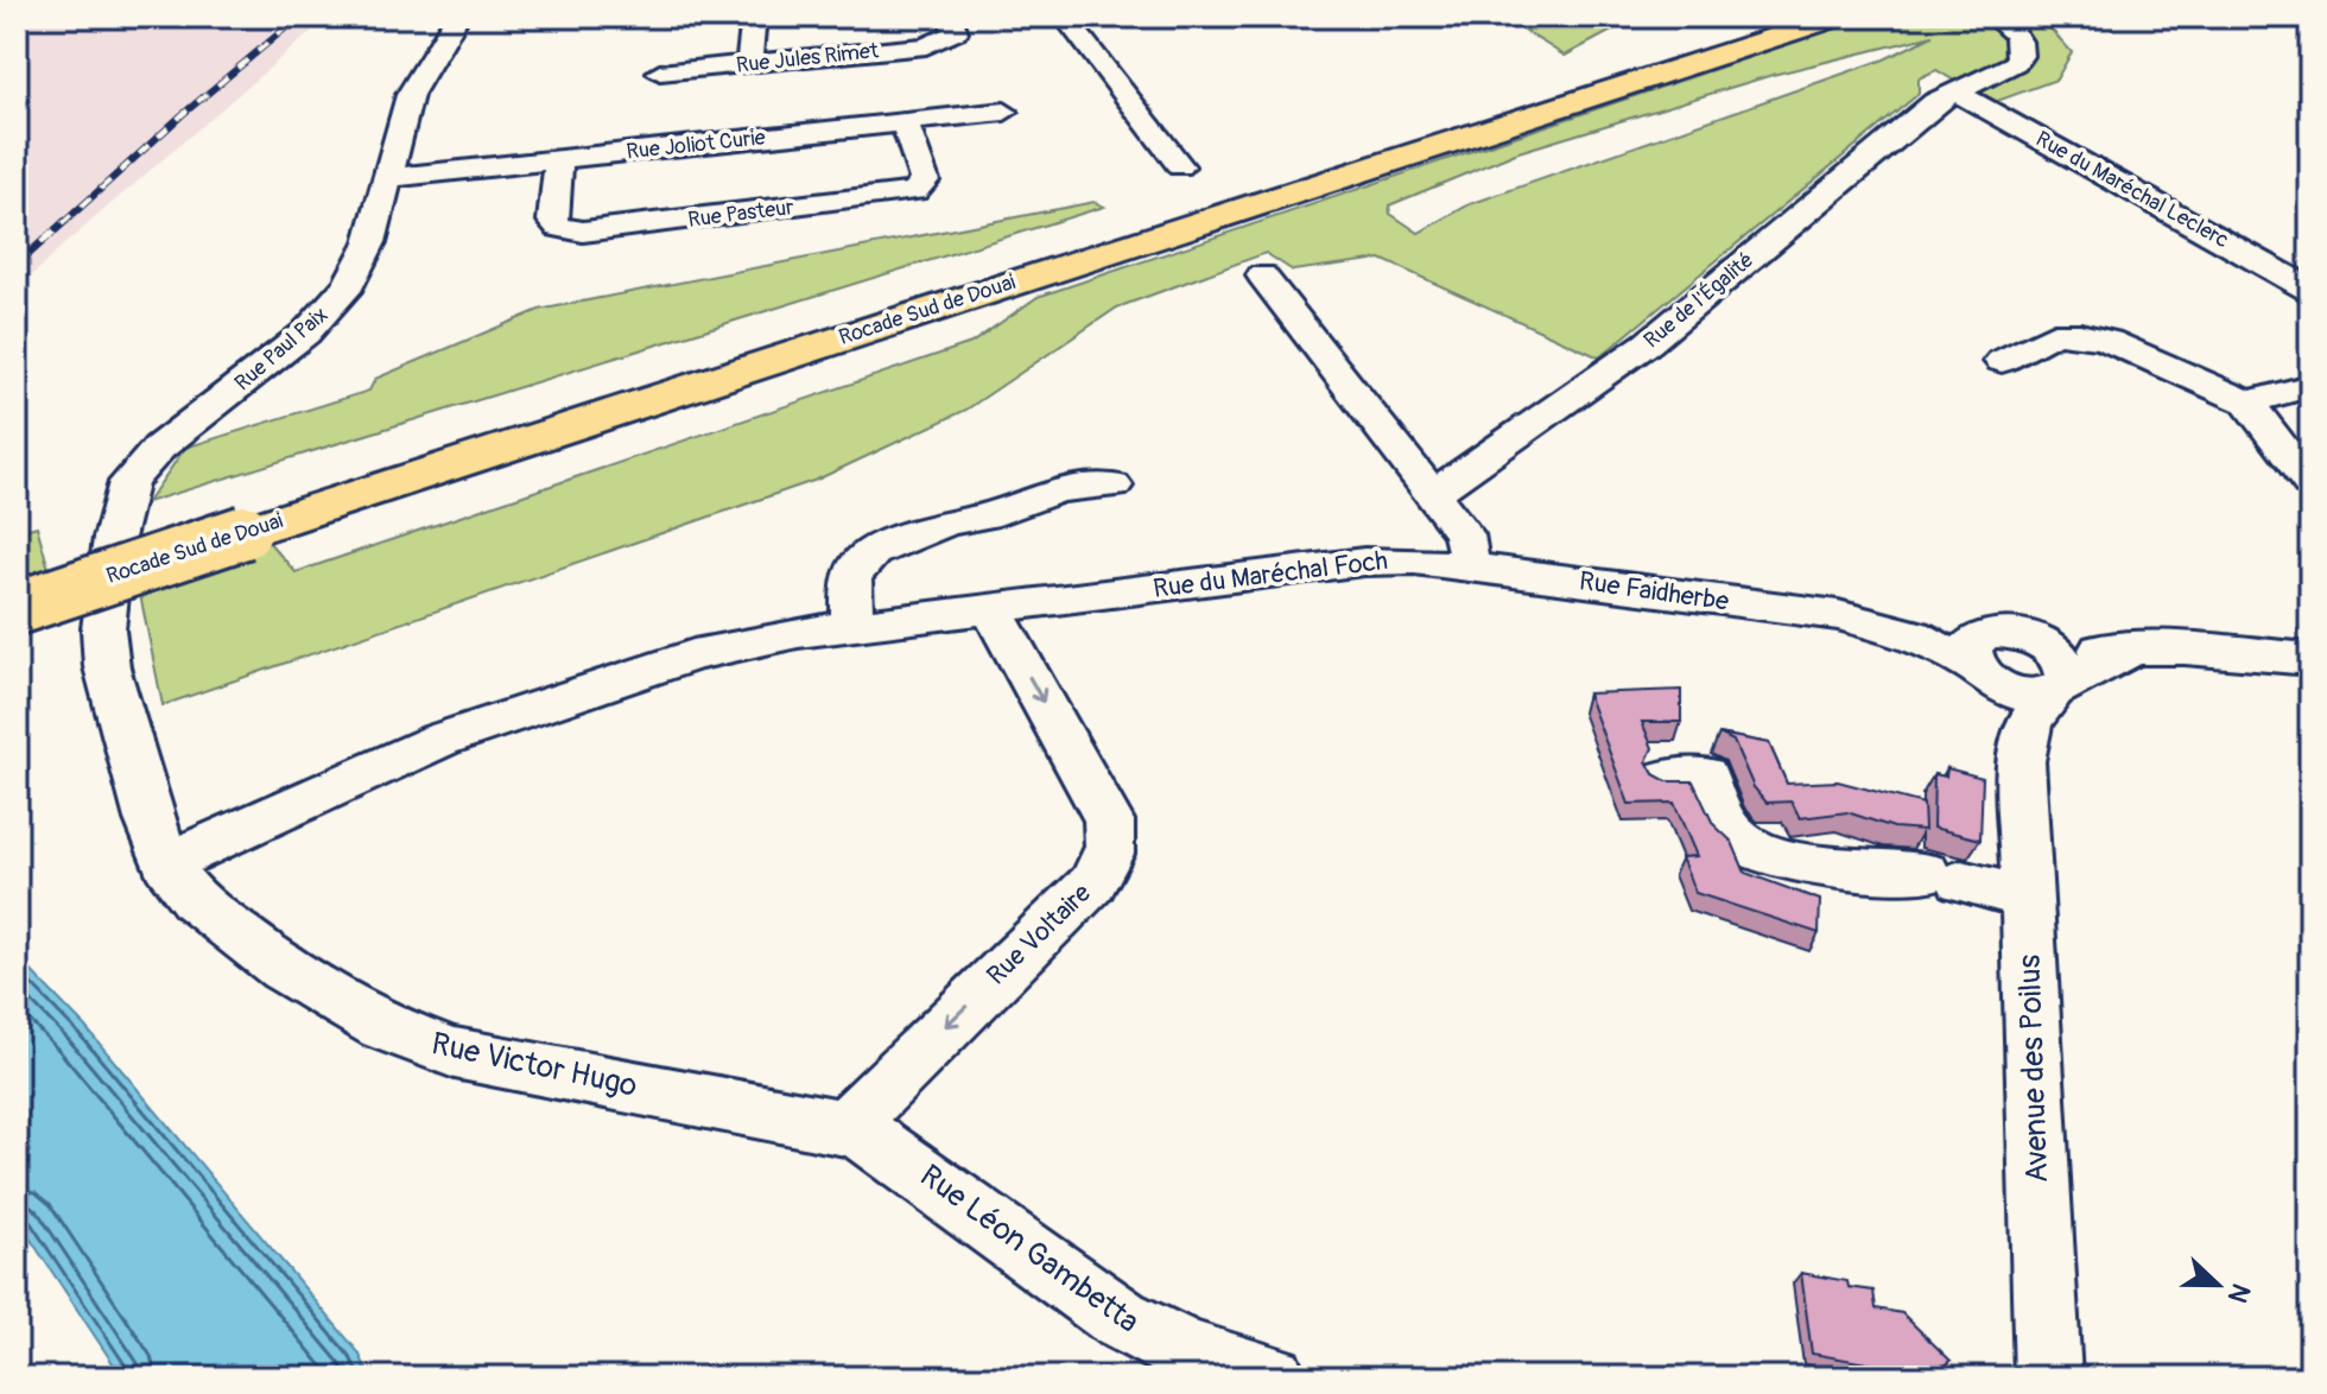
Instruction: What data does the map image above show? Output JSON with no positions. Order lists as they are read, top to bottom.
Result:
{
  "streets": {
    "highway": ["Rocade Sud de Douai"],
    "street": [
      "Rue Jules Rimet",
      "Rue Joliot Curie",
      "Rue du Maréchal Leclerc",
      "Rue Pasteur",
      "Rue de l'Égalité",
      "Rue Paul Paix",
      "Rue du Maréchal Foch",
      "Rue Faidherbe",
      "Rue Voltaire",
      "Rue Victor Hugo",
      "Avenue des Poilus",
      "Rue Léon Gambetta"
    ]
  },
  "crossings": [
    ["Rue Joliot Curie", "Rue Pasteur"],
    ["Rue Joliot Curie", "Rue Paul Paix"],
    ["Rue du Maréchal Leclerc", "Rue de l'Égalité"],
    ["Rue Paul Paix", "Rue du Maréchal Foch"],
    ["Rue Paul Paix", "Rue Victor Hugo"],
    ["Rue du Maréchal Foch", "Rue Faidherbe"],
    ["Rue du Maréchal Foch", "Rue Voltaire"],
    ["Rue du Maréchal Foch", "Rue Victor Hugo"],
    ["Rue Faidherbe", "Avenue des Poilus"],
    ["Rue Voltaire", "Rue Victor Hugo"],
    ["Rue Voltaire", "Rue Léon Gambetta"],
    ["Rue Victor Hugo", "Rue Léon Gambetta"]
  ],
  "one_way": ["Rue Voltaire"],
  "north": "right"
}
